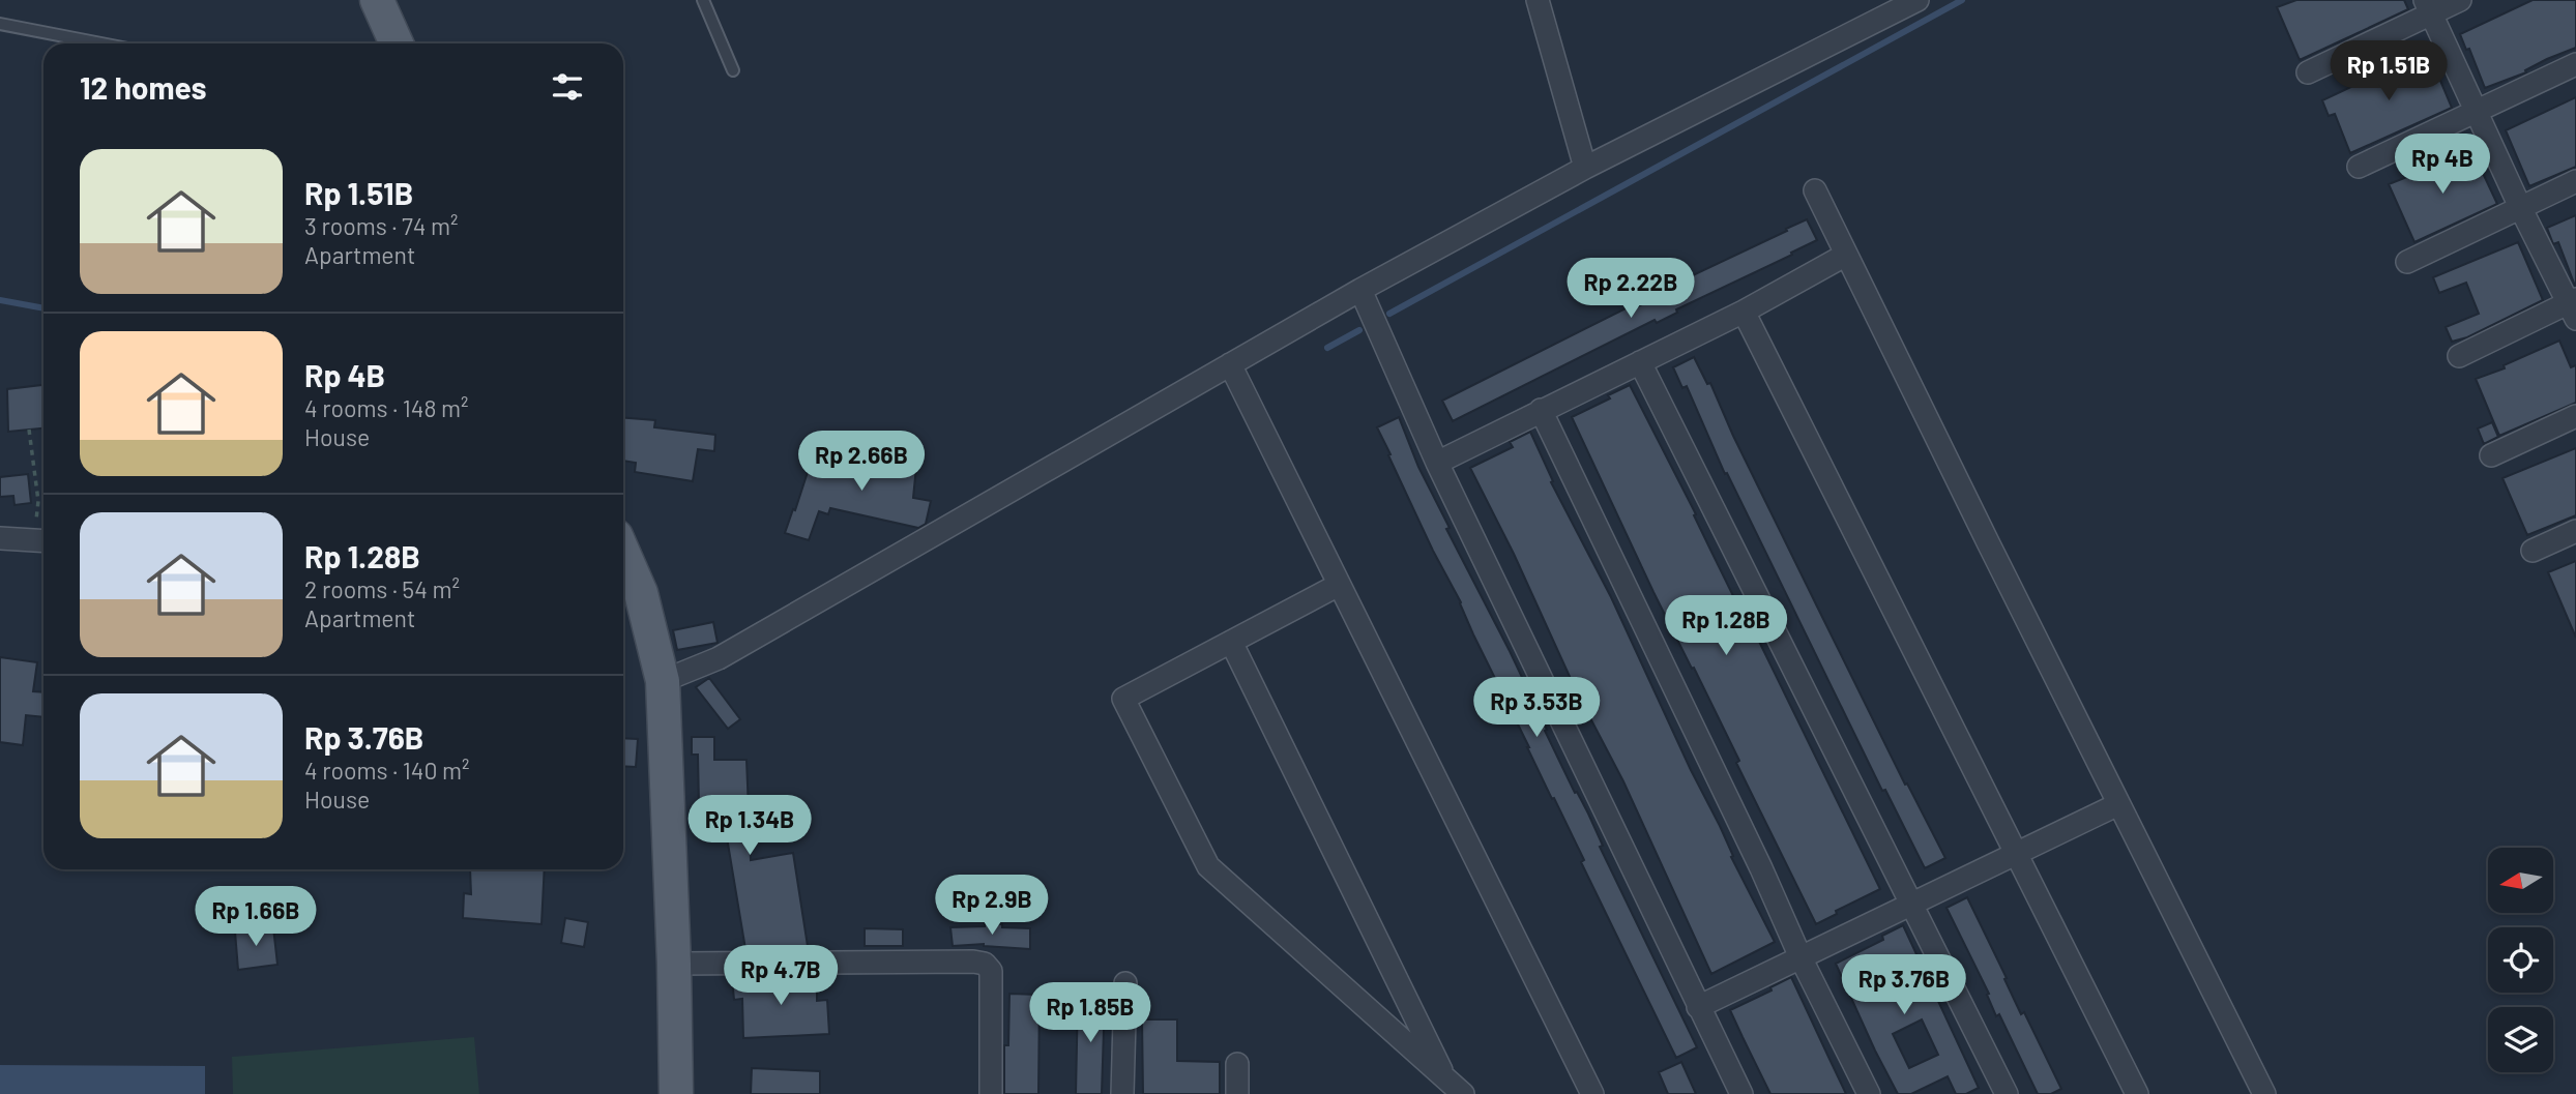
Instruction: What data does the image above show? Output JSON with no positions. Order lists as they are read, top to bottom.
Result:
{
  "north": "left",
  "page": {
    "price": [
      "Rp 1.51B",
      "Rp 4B",
      "Rp 2.22B",
      "Rp 2.66B",
      "Rp 1.28B",
      "Rp 3.53B",
      "Rp 1.34B",
      "Rp 2.9B",
      "Rp 1.66B",
      "Rp 4.7B",
      "Rp 3.76B",
      "Rp 1.85B"
    ],
    "heading": "12 homes",
    "list": [
      {
        "name": "Rp 1.51B",
        "note": "3 rooms · 74 m² · Apartment"
      },
      {
        "name": "Rp 4B",
        "note": "4 rooms · 148 m² · House"
      },
      {
        "name": "Rp 1.28B",
        "note": "2 rooms · 54 m² · Apartment"
      },
      {
        "name": "Rp 3.76B",
        "note": "4 rooms · 140 m² · House"
      }
    ]
  }
}
